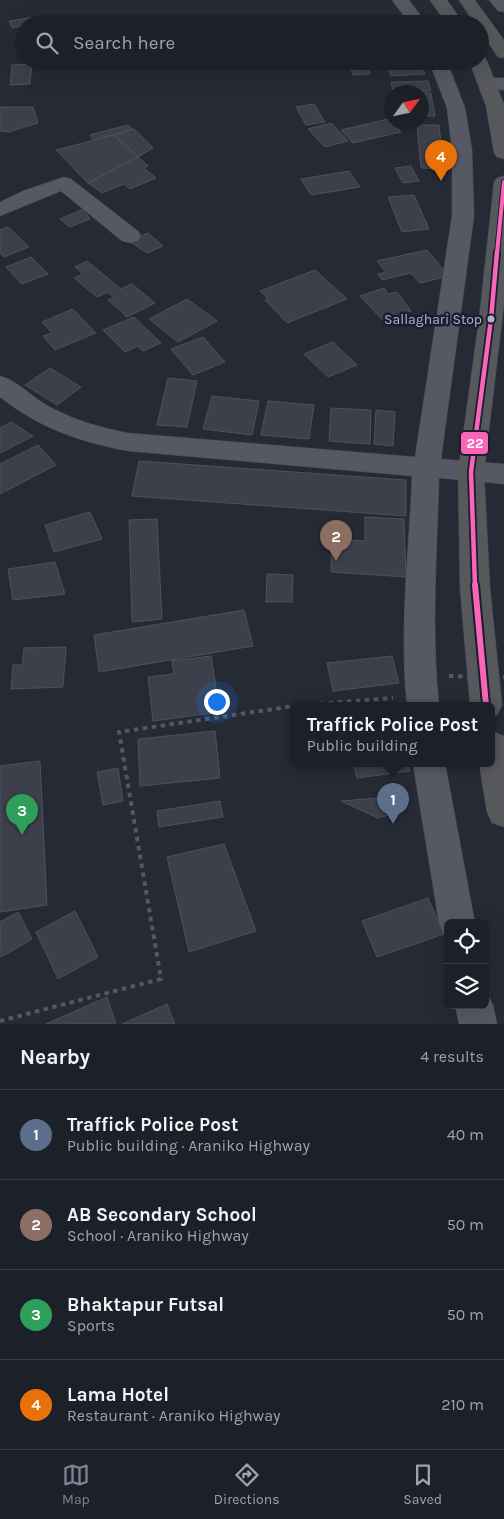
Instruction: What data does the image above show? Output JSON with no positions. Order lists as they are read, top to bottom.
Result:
{
  "places": ["Sallaghari Stop"],
  "lines": ["transit line 22"],
  "north": "top right",
  "page": {
    "search": "Search here",
    "pins": [
      "4",
      "2",
      "1",
      "3"
    ],
    "popup": ["Traffick Police Post", "Public building"],
    "heading": ["Nearby", "4 results"],
    "list": [
      {
        "mark": "1",
        "name": "Traffick Police Post",
        "note": "Public building · Araniko Highway",
        "value": "40 m"
      },
      {
        "mark": "2",
        "name": "AB Secondary School",
        "note": "School · Araniko Highway",
        "value": "50 m"
      },
      {
        "mark": "3",
        "name": "Bhaktapur Futsal",
        "note": "Sports",
        "value": "50 m"
      },
      {
        "mark": "4",
        "name": "Lama Hotel",
        "note": "Restaurant · Araniko Highway",
        "value": "210 m"
      }
    ],
    "nav": ["Map", "Directions", "Saved"]
  }
}
